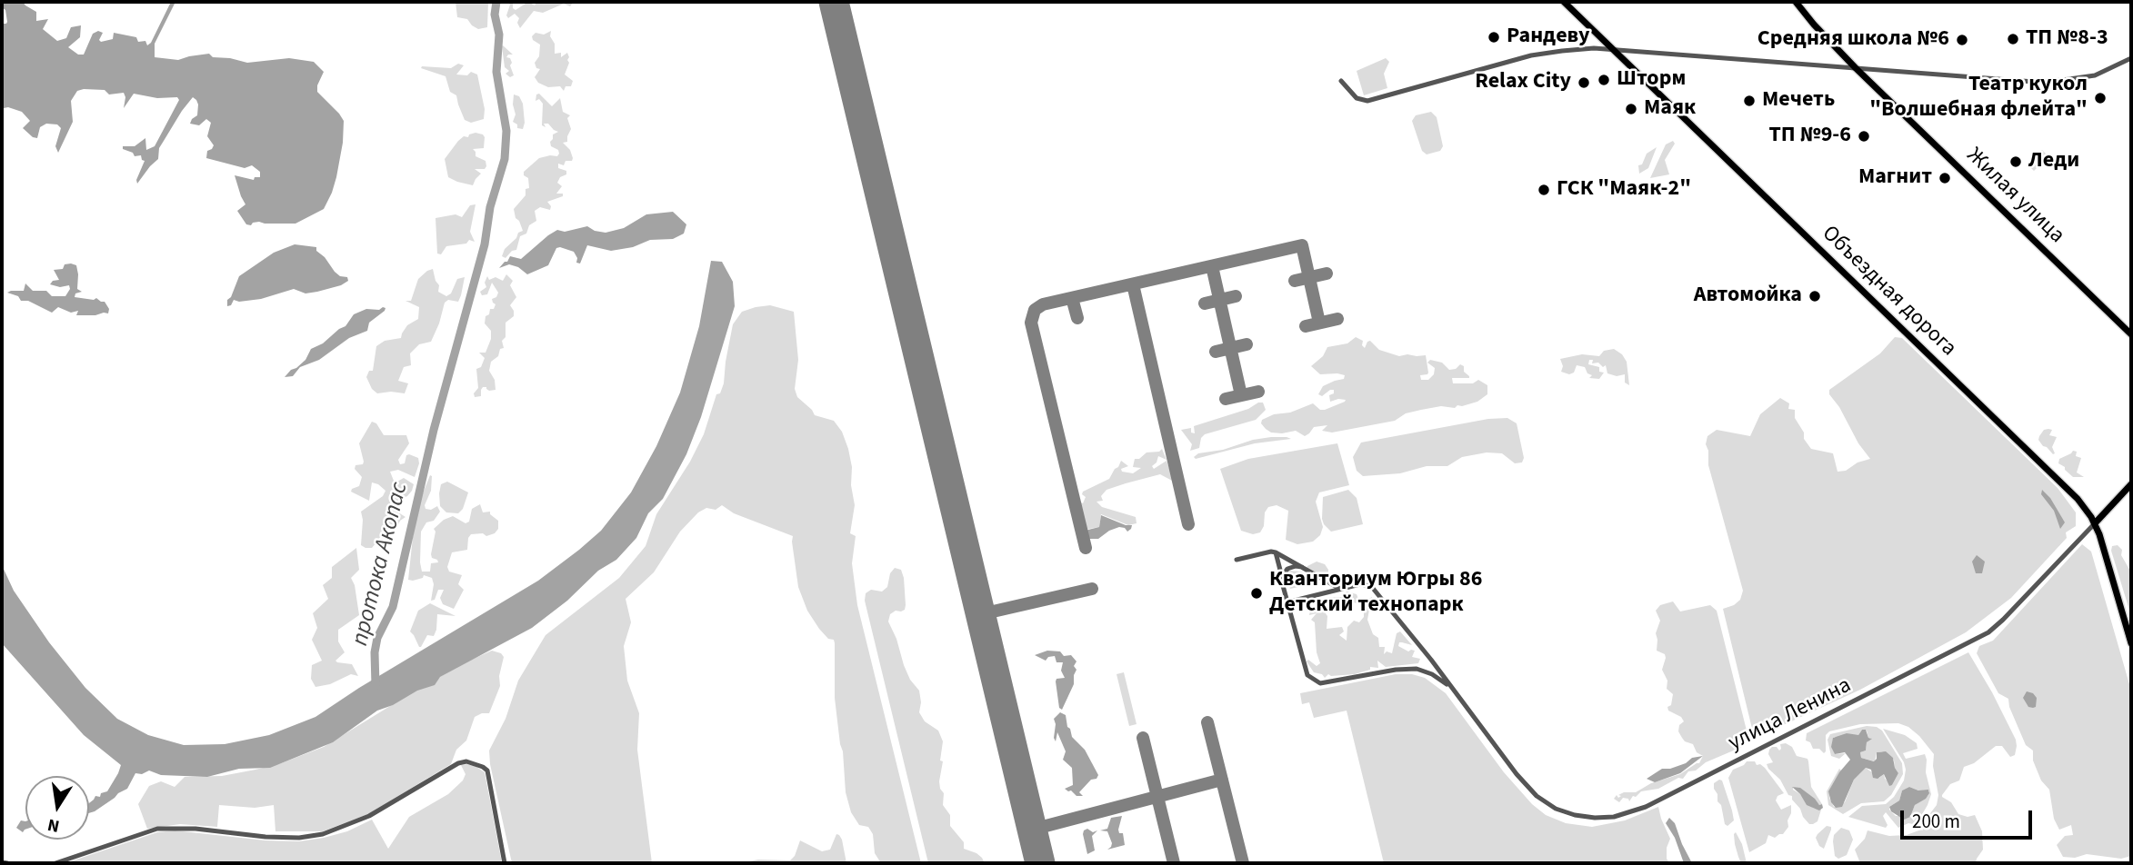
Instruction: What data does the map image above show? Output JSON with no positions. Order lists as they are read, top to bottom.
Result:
{
  "streets": {
    "main road": ["Жилая улица", "Объездная дорога", "улица Ленина"]
  },
  "crossings": [
    ["Объездная дорога", "улица Ленина"]
  ],
  "water": ["протока Акопас"],
  "places": [
    "Рандеву",
    "ТП №8-3",
    "Средняя школа №6",
    "Шторм",
    "Relax City",
    "Театр кукол \"Волшебная флейта\"",
    "Мечеть",
    "Маяк",
    "ТП №9-6",
    "Леди",
    "Магнит",
    "ГСК \"Маяк-2\"",
    "Автомойка",
    "Кванториум Югры 86 Детский технопарк"
  ],
  "scale_bar": "200 m",
  "north": "bottom"
}
